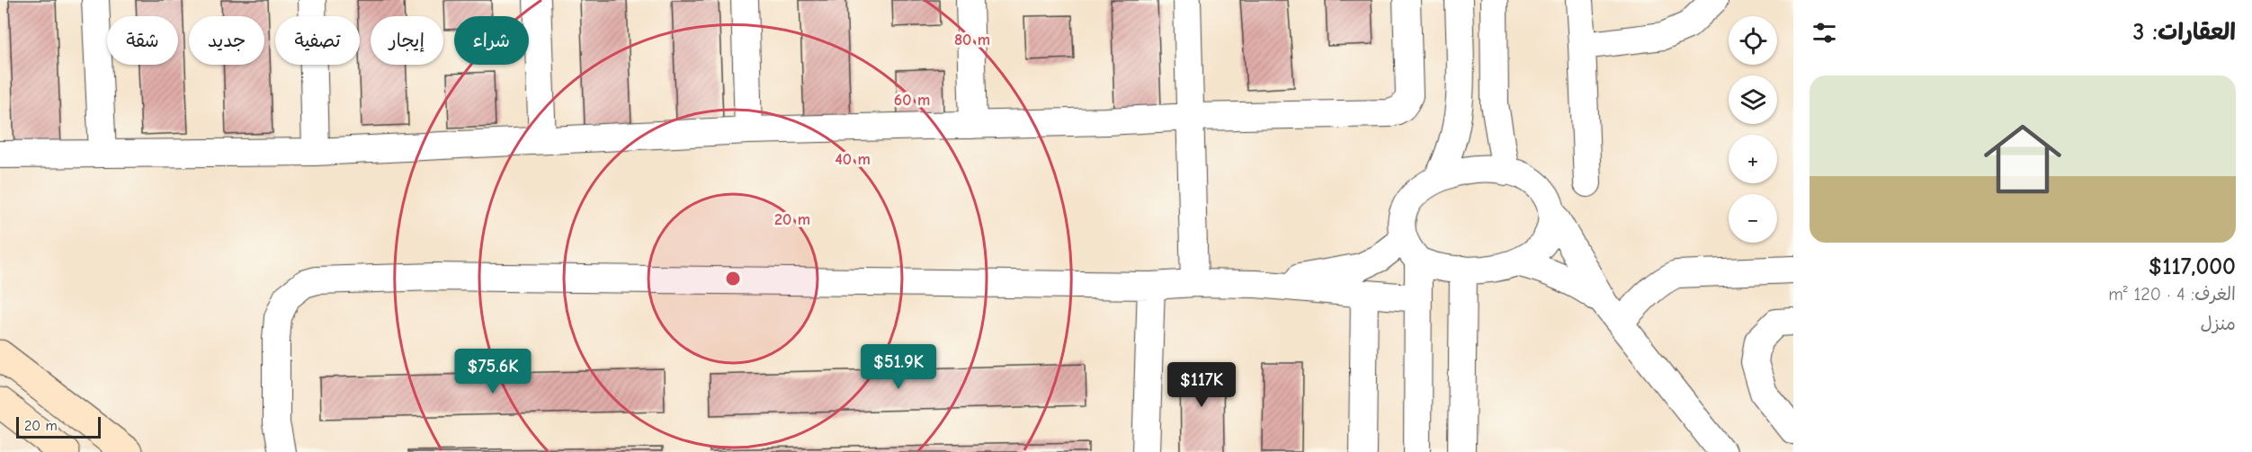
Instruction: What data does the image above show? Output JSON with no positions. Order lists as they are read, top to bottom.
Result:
{
  "scale_bar": "20 m",
  "page": {
    "heading": "العقارات: 3",
    "map_buttons": ["+", "−"],
    "chip": [
      "شراء",
      "إيجار",
      "تصفية",
      "جديد",
      "شقة"
    ],
    "list": [
      {
        "name": "$117,000",
        "note": "الغرف: 4 · 120 m² · منزل"
      }
    ],
    "price": ["$51.9K", "$75.6K", "$117K"],
    "scale": "20 m"
  },
  "rings": [
    "80 m",
    "60 m",
    "40 m",
    "20 m"
  ]
}
